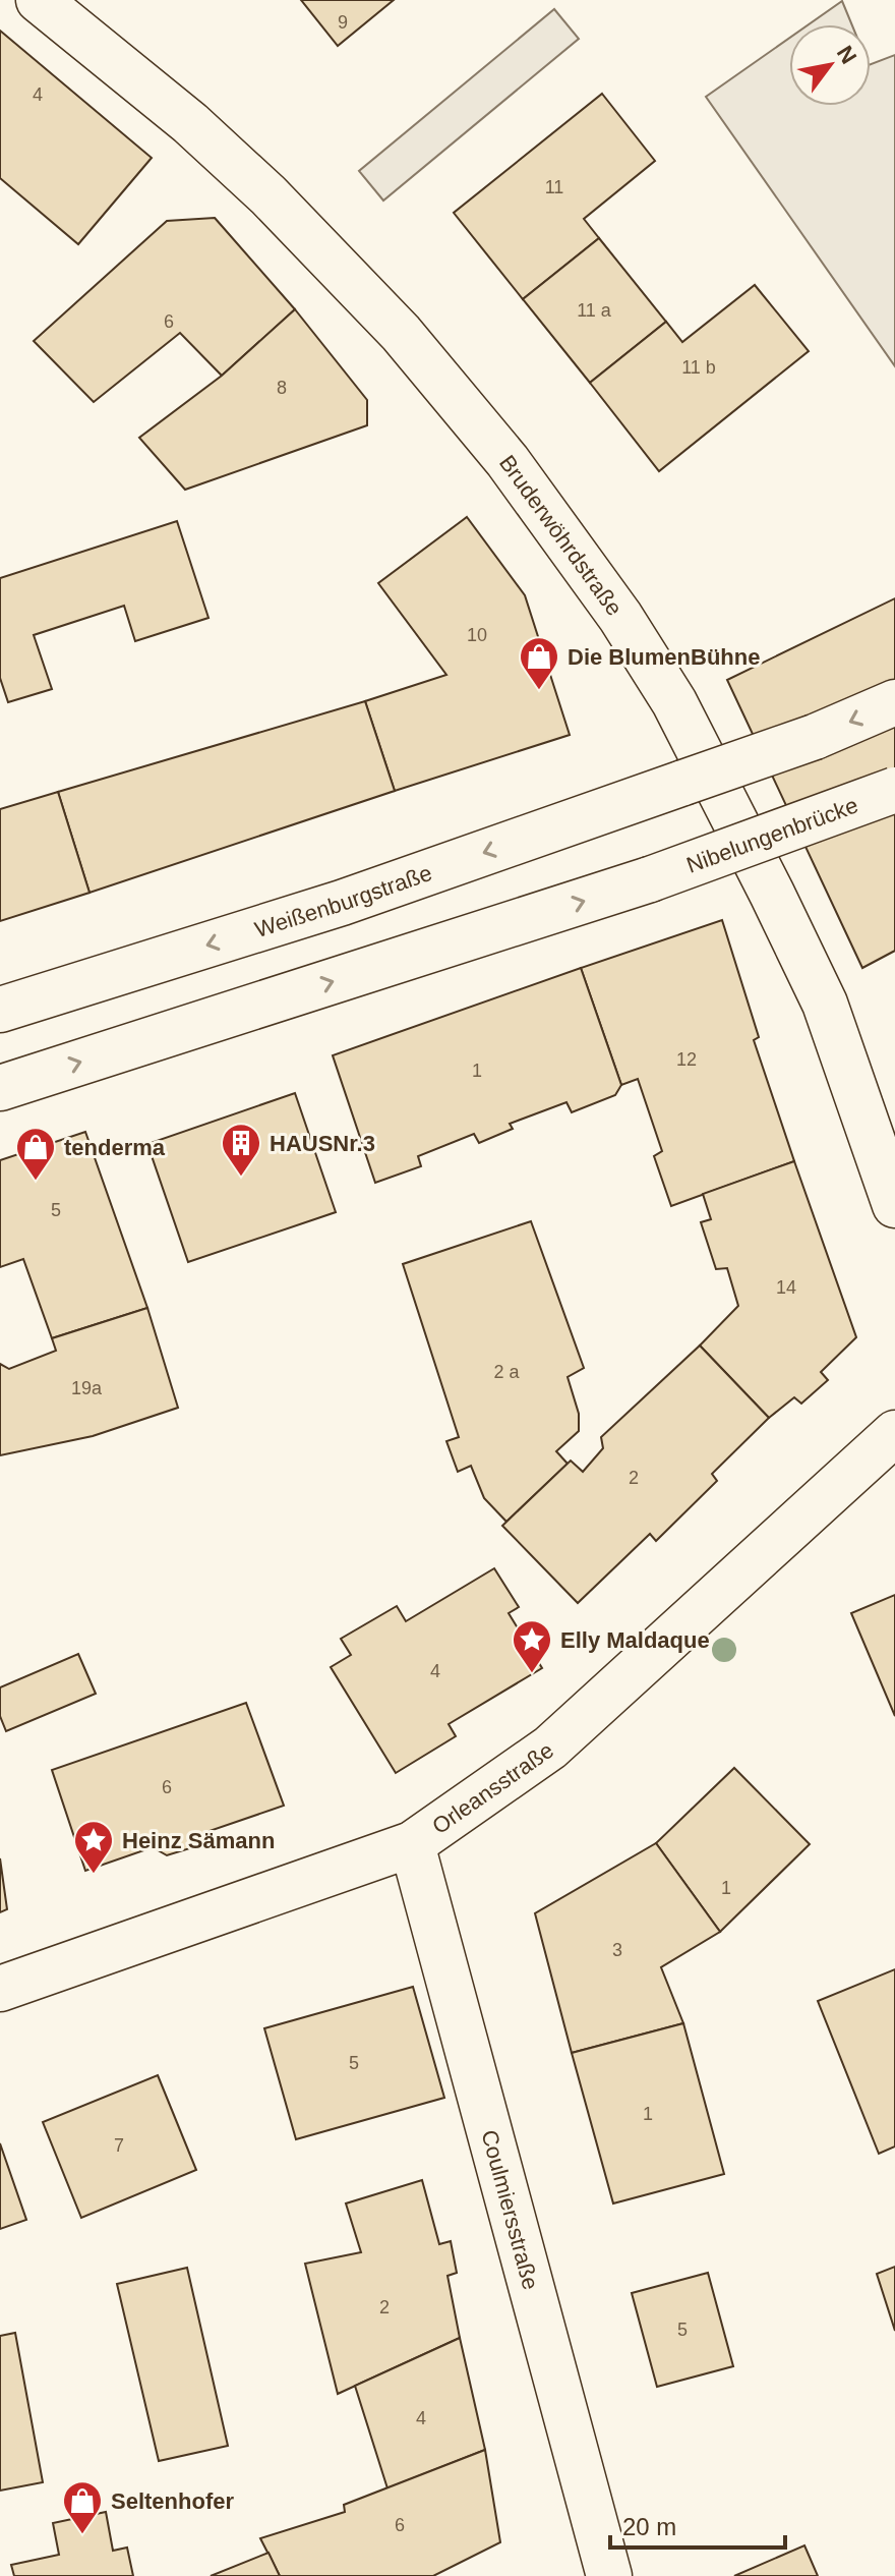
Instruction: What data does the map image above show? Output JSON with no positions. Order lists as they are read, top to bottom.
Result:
{
  "streets": {
    "street": [
      "Bruderwöhrdstraße",
      "Nibelungenbrücke",
      "Weißenburgstraße",
      "Orleansstraße",
      "Coulmiersstraße"
    ]
  },
  "crossings": [
    ["Orleansstraße", "Coulmiersstraße"]
  ],
  "one_way": ["Nibelungenbrücke", "Weißenburgstraße"],
  "places": {
    "shop": ["Die BlumenBühne", "tenderma", "Seltenhofer"],
    "building": ["HAUSNr.3"],
    "place": ["Elly Maldaque", "Heinz Sämann"]
  },
  "house_numbers": [
    "9",
    "4",
    "11",
    "11 a",
    "6",
    "11 b",
    "8",
    "10",
    "12",
    "1",
    "5",
    "14",
    "2 a",
    "19a",
    "2",
    "4",
    "6",
    "1",
    "3",
    "5",
    "1",
    "7",
    "2",
    "5",
    "4",
    "6"
  ],
  "scale_bar": "20 m",
  "north": "top right"
}
